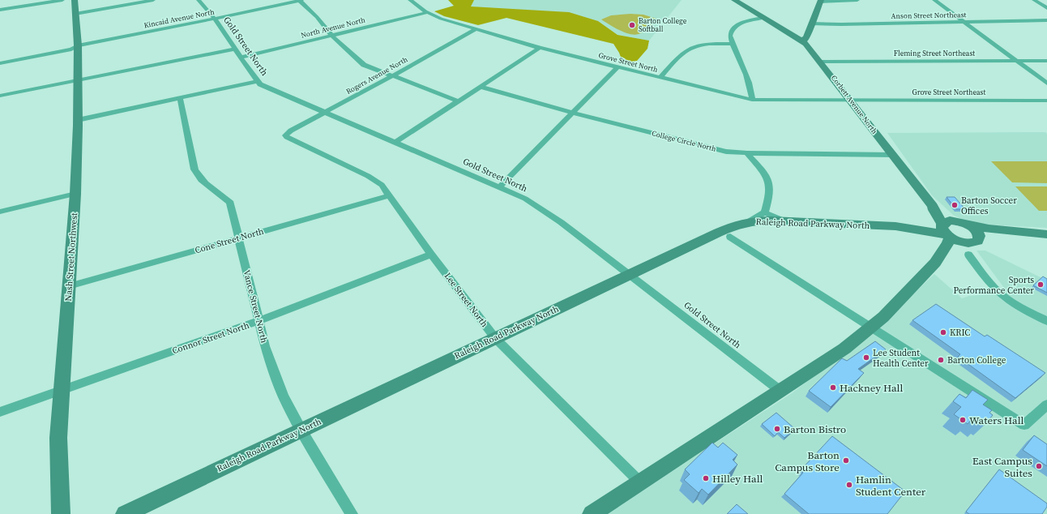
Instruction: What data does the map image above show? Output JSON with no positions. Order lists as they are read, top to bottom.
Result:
{
  "streets": {
    "street": [
      "Anson Street Northeast",
      "Kincaid Avenue North",
      "North Avenue North",
      "Gold Street North",
      "Fleming Street Northeast",
      "Grove Street North",
      "Rogers Avenue North",
      "Grove Street Northeast",
      "Corbett Avenue North",
      "College Circle North",
      "Raleigh Road Parkway North",
      "Cone Street North",
      "Nash Street Northwest",
      "Lee Street North",
      "Vance Street North",
      "Connor Street North"
    ]
  },
  "crossings": [
    ["Kincaid Avenue North", "Gold Street North"],
    ["Kincaid Avenue North", "Nash Street Northwest"],
    ["North Avenue North", "Gold Street North"],
    ["North Avenue North", "Grove Street North"],
    ["Gold Street North", "Rogers Avenue North"],
    ["Gold Street North", "Raleigh Road Parkway North"],
    ["Fleming Street Northeast", "Corbett Avenue North"],
    ["Grove Street North", "Rogers Avenue North"],
    ["Grove Street North", "Grove Street Northeast"],
    ["Grove Street North", "Corbett Avenue North"],
    ["Rogers Avenue North", "Lee Street North"],
    ["Grove Street Northeast", "Corbett Avenue North"],
    ["Corbett Avenue North", "College Circle North"],
    ["Corbett Avenue North", "Raleigh Road Parkway North"],
    ["Raleigh Road Parkway North", "Lee Street North"],
    ["Raleigh Road Parkway North", "Vance Street North"],
    ["Cone Street North", "Nash Street Northwest"],
    ["Cone Street North", "Lee Street North"],
    ["Cone Street North", "Vance Street North"],
    ["Nash Street Northwest", "Connor Street North"],
    ["Lee Street North", "Connor Street North"],
    ["Vance Street North", "Connor Street North"]
  ],
  "places": [
    "Barton College Softball",
    "Barton Soccer Offices",
    "Sports Performance Center",
    "KRIC",
    "Lee Student Health Center",
    "Barton College",
    "Hackney Hall",
    "Waters Hall",
    "Barton Bistro",
    "Barton Campus Store",
    "East Campus Suites",
    "Hilley Hall",
    "Hamlin Student Center"
  ]
}
